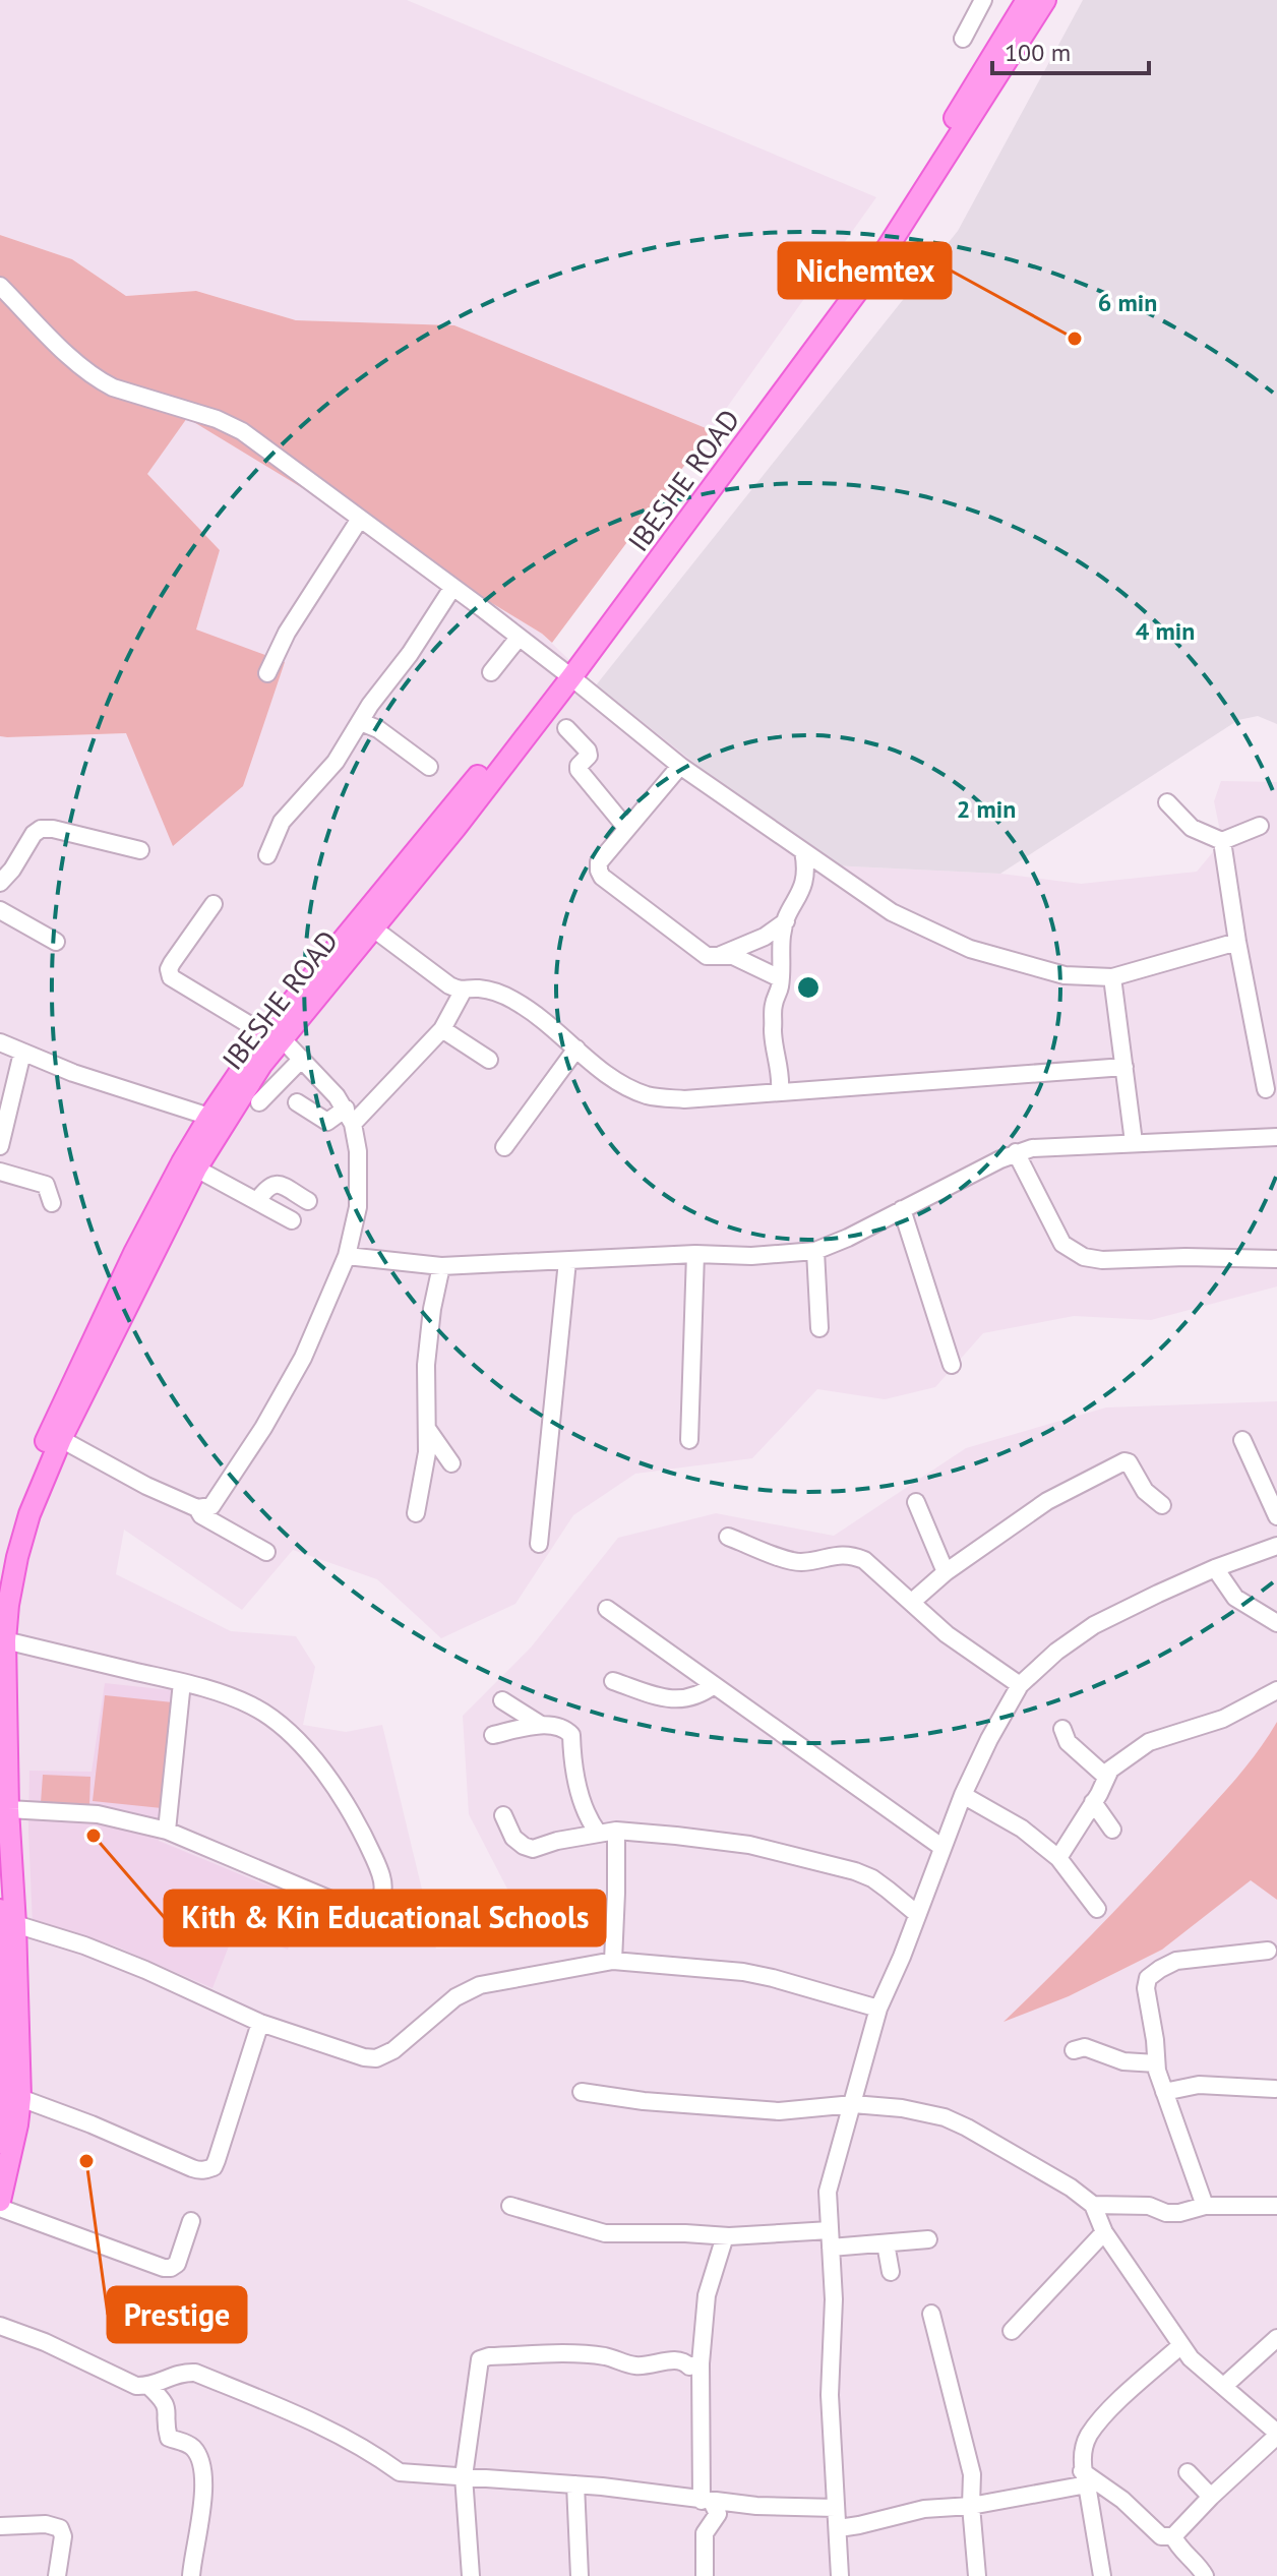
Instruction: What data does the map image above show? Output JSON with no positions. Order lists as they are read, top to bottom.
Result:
{
  "streets": {
    "main road": ["IBESHE ROAD"]
  },
  "places": ["Nichemtex", "Kith & Kin Educational Schools", "Prestige"],
  "scale_bar": "100 m",
  "rings": ["6 min", "4 min", "2 min"]
}
